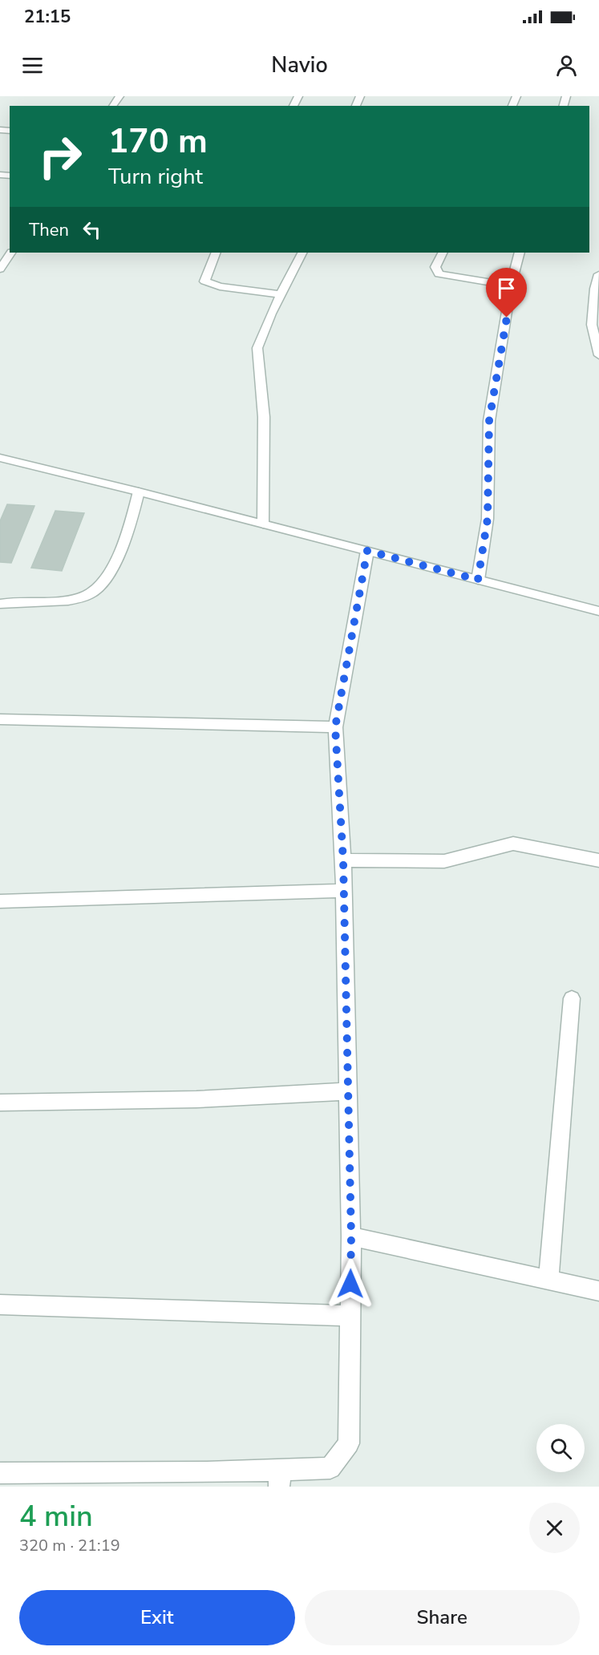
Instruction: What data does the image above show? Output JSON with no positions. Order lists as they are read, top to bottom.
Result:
{
  "page": {
    "status": "21:15",
    "header": "Navio",
    "turn": ["170 m", "Turn right"],
    "then": "Then",
    "heading": ["4 min", "320 m · 21:19"],
    "buttons": ["Exit", "Share"]
  }
}
